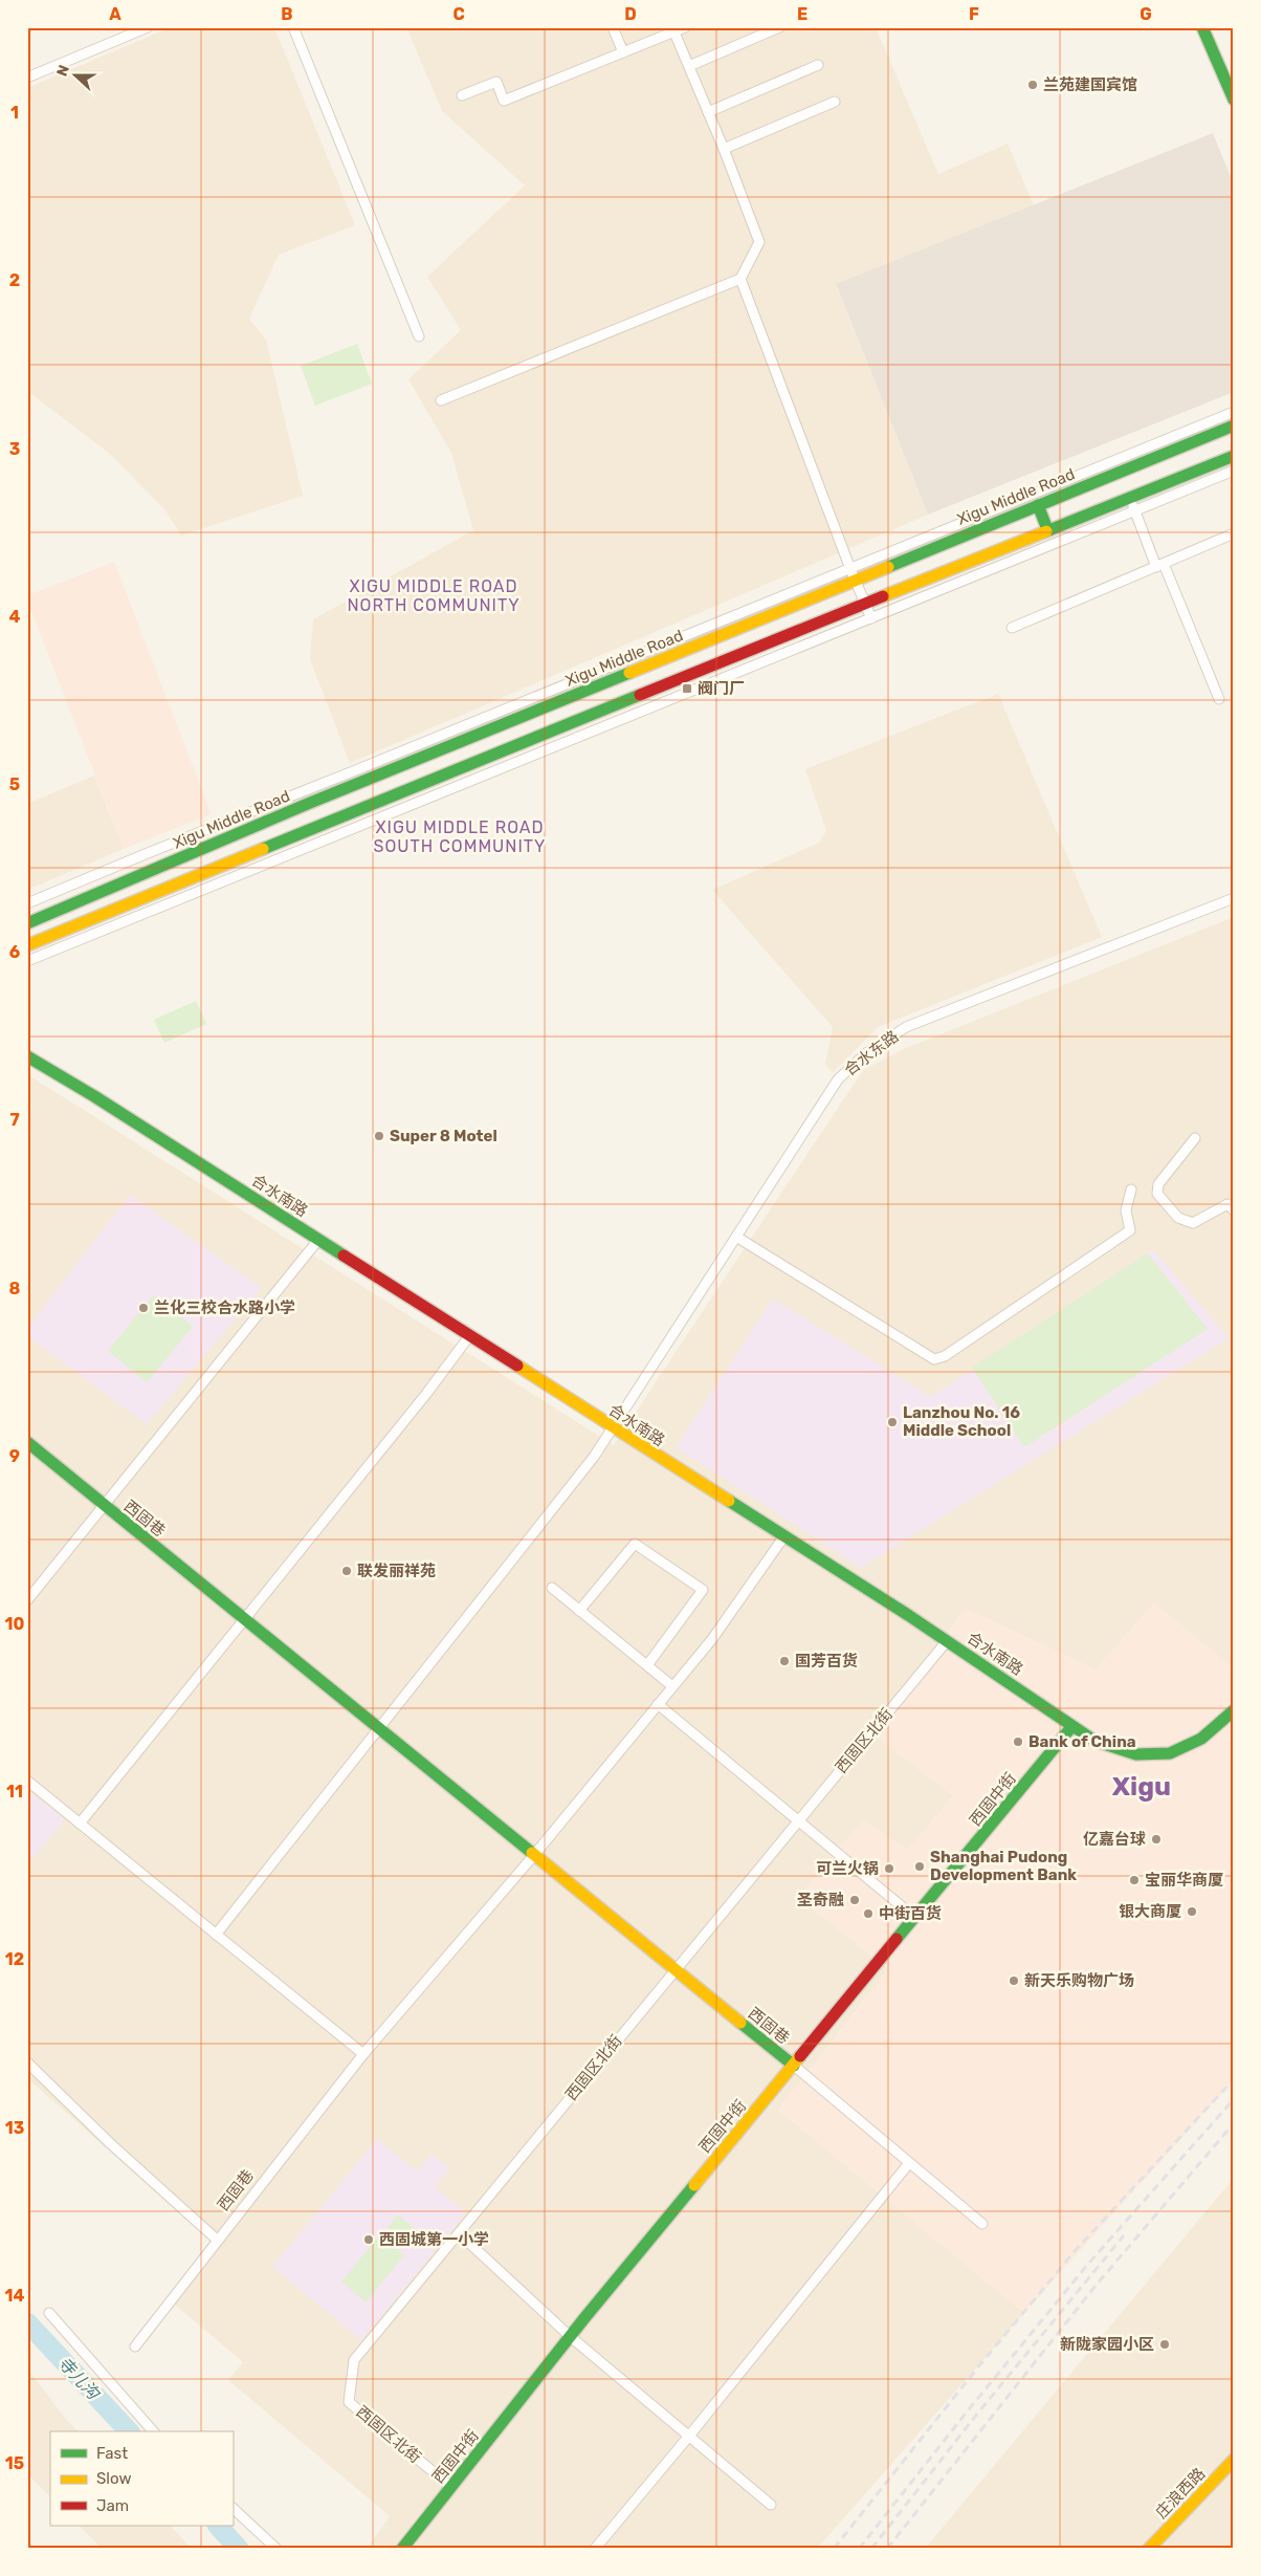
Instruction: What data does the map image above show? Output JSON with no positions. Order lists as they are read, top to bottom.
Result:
{
  "streets": {
    "main road": [
      "Xigu Middle Road",
      "合水南路",
      "西固巷",
      "西固中街",
      "庄浪西路"
    ],
    "street": ["合水东路", "西固区北街"]
  },
  "crossings": [
    ["合水东路", "合水南路"],
    ["合水东路", "西固巷"],
    ["合水南路", "西固区北街"],
    ["合水南路", "西固中街"],
    ["西固巷", "西固区北街"],
    ["西固巷", "西固中街"],
    ["西固区北街", "西固中街"]
  ],
  "districts": ["XIGU MIDDLE ROAD NORTH COMMUNITY", "XIGU MIDDLE ROAD SOUTH COMMUNITY", "Xigu"],
  "water": ["寺儿沟"],
  "places": {
    "other": [
      "兰苑建国宾馆",
      "Super 8 Motel",
      "兰化三校合水路小学",
      "Lanzhou No. 16 Middle School",
      "联发丽祥苑",
      "国芳百货",
      "Bank of China",
      "亿嘉台球",
      "Shanghai Pudong Development Bank",
      "可兰火锅",
      "宝丽华商厦",
      "圣奇融",
      "银大商厦",
      "中街百货",
      "新天乐购物广场",
      "西固城第一小学",
      "新陇家园小区"
    ],
    "transit": ["阀门厂"]
  },
  "legend": ["Fast", "Slow", "Jam"],
  "north": "left",
  "grid": {
    "columns": [
      "A",
      "B",
      "C",
      "D",
      "E",
      "F",
      "G"
    ],
    "rows": [
      "1",
      "2",
      "3",
      "4",
      "5",
      "6",
      "7",
      "8",
      "9",
      "10",
      "11",
      "12",
      "13",
      "14",
      "15"
    ]
  }
}
